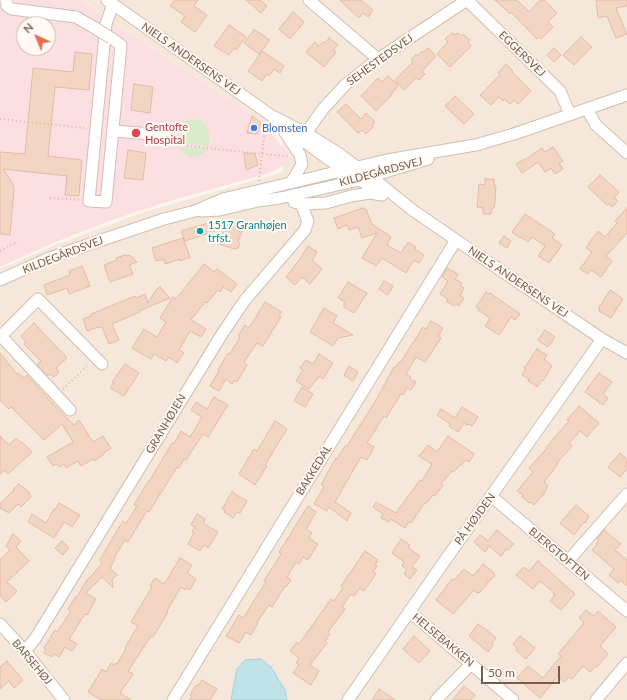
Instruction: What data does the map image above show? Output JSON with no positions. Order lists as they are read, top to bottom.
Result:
{
  "streets": {
    "street": [
      "EGGERSVEJ",
      "NIELS ANDERSENS VEJ",
      "SEHESTEDSVEJ",
      "KILDEGÅRDSVEJ",
      "GRANHØJEN",
      "BAKKEDAL",
      "PÅ HØJDEN",
      "BJERGTOFTEN",
      "HELSEBAKKEN",
      "BARSEHØJ"
    ]
  },
  "crossings": [
    ["EGGERSVEJ", "SEHESTEDSVEJ"],
    ["EGGERSVEJ", "KILDEGÅRDSVEJ"],
    ["NIELS ANDERSENS VEJ", "SEHESTEDSVEJ"],
    ["NIELS ANDERSENS VEJ", "KILDEGÅRDSVEJ"],
    ["NIELS ANDERSENS VEJ", "BAKKEDAL"],
    ["NIELS ANDERSENS VEJ", "PÅ HØJDEN"],
    ["KILDEGÅRDSVEJ", "GRANHØJEN"],
    ["GRANHØJEN", "BARSEHØJ"],
    ["PÅ HØJDEN", "BJERGTOFTEN"],
    ["PÅ HØJDEN", "HELSEBAKKEN"]
  ],
  "places": ["Blomsten", "Gentofte Hospital", "1517 Granhøjen trfst."],
  "scale_bar": "50 m",
  "north": "top left"
}
